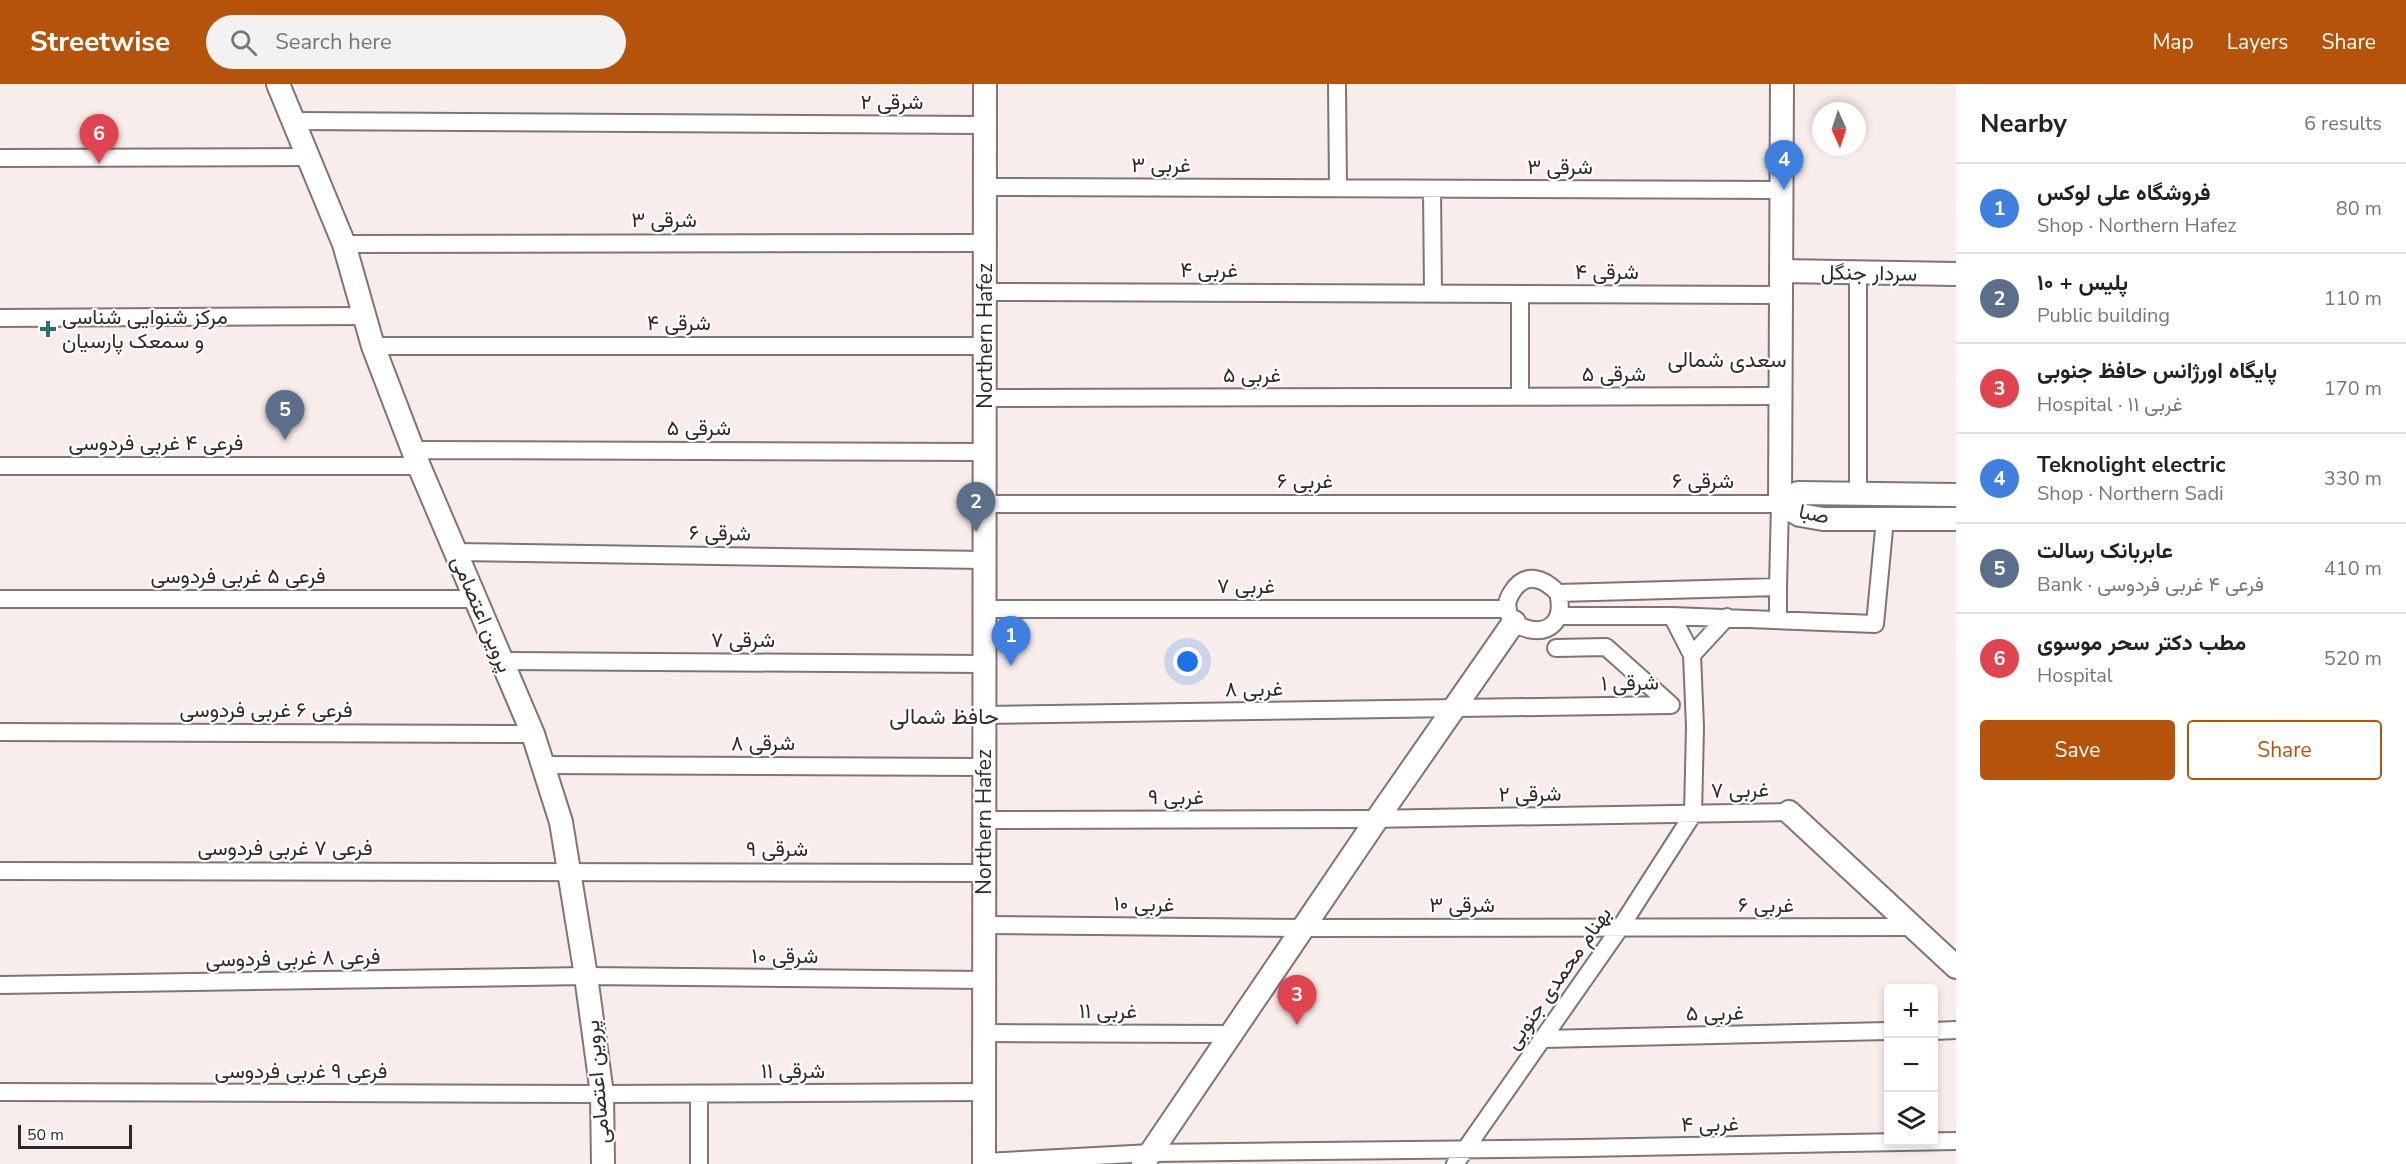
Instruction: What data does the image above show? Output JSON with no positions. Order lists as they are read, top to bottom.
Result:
{
  "streets": {
    "main road": [
      "سردار جنگل",
      "Northern Hafez",
      "صبا",
      "پروین اعتصامی"
    ],
    "street": [
      "۲ شرقی",
      "۳ غربی",
      "۳ شرقی",
      "۴ غربی",
      "۴ شرقی",
      "۵ شرقی",
      "۵ غربی",
      "فرعی ۴ غربی فردوسی",
      "۶ غربی",
      "۶ شرقی",
      "فرعی ۵ غربی فردوسی",
      "۷ غربی",
      "۷ شرقی",
      "۱ شرقی",
      "۸ غربی",
      "فرعی ۶ غربی فردوسی",
      "۸ شرقی",
      "۹ غربی",
      "فرعی ۷ غربی فردوسی",
      "شرقی ۹",
      "۱۰ غربی",
      "شرقی ۱۰",
      "فرعی ۸ غربی فردوسی",
      "بهنام محمدی جنوبی",
      "۱۱ غربی",
      "فرعی ۹ غربی فردوسی",
      "۱۱ شرقی"
    ]
  },
  "crossings": [
    ["۲ شرقی", "Northern Hafez"],
    ["۲ شرقی", "۷ غربی"],
    ["۲ شرقی", "پروین اعتصامی"],
    ["۲ شرقی", "۹ غربی"],
    ["۲ شرقی", "بهنام محمدی جنوبی"],
    ["۳ غربی", "۳ شرقی"],
    ["۳ غربی", "Northern Hafez"],
    ["۳ شرقی", "Northern Hafez"],
    ["۳ شرقی", "۶ غربی"],
    ["۳ شرقی", "پروین اعتصامی"],
    ["۳ شرقی", "۱۰ غربی"],
    ["۳ شرقی", "بهنام محمدی جنوبی"],
    ["۴ غربی", "۴ شرقی"],
    ["۴ غربی", "Northern Hafez"],
    ["۴ غربی", "بهنام محمدی جنوبی"],
    ["۴ شرقی", "Northern Hafez"],
    ["۴ شرقی", "پروین اعتصامی"],
    ["Northern Hafez", "۵ شرقی"],
    ["Northern Hafez", "۵ غربی"],
    ["Northern Hafez", "۶ غربی"],
    ["Northern Hafez", "۶ شرقی"],
    ["Northern Hafez", "۷ غربی"],
    ["Northern Hafez", "۷ شرقی"],
    ["Northern Hafez", "۸ غربی"],
    ["Northern Hafez", "۸ شرقی"],
    ["Northern Hafez", "۹ غربی"],
    ["Northern Hafez", "شرقی ۹"],
    ["Northern Hafez", "۱۰ غربی"],
    ["Northern Hafez", "شرقی ۱۰"],
    ["Northern Hafez", "۱۱ غربی"],
    ["Northern Hafez", "۱۱ شرقی"],
    ["۵ شرقی", "۵ غربی"],
    ["۵ شرقی", "فرعی ۴ غربی فردوسی"],
    ["۵ شرقی", "پروین اعتصامی"],
    ["۵ غربی", "بهنام محمدی جنوبی"],
    ["فرعی ۴ غربی فردوسی", "پروین اعتصامی"],
    ["۶ غربی", "۶ شرقی"],
    ["۶ غربی", "بهنام محمدی جنوبی"],
    ["۶ شرقی", "صبا"],
    ["۶ شرقی", "پروین اعتصامی"],
    ["فرعی ۵ غربی فردوسی", "پروین اعتصامی"],
    ["۷ غربی", "بهنام محمدی جنوبی"],
    ["پروین اعتصامی", "۷ شرقی"],
    ["پروین اعتصامی", "فرعی ۶ غربی فردوسی"],
    ["پروین اعتصامی", "۸ شرقی"],
    ["پروین اعتصامی", "فرعی ۷ غربی فردوسی"],
    ["پروین اعتصامی", "شرقی ۹"],
    ["پروین اعتصامی", "شرقی ۱۰"],
    ["پروین اعتصامی", "فرعی ۸ غربی فردوسی"],
    ["پروین اعتصامی", "فرعی ۹ غربی فردوسی"],
    ["پروین اعتصامی", "۱۱ شرقی"],
    ["۱ شرقی", "۸ غربی"],
    ["فرعی ۷ غربی فردوسی", "شرقی ۹"],
    ["شرقی ۱۰", "فرعی ۸ غربی فردوسی"],
    ["فرعی ۹ غربی فردوسی", "۱۱ شرقی"]
  ],
  "districts": ["سعدی شمالی", "حافظ شمالی"],
  "places": {
    "health": ["مرکز شنوایی شناسی و سمعک پارسیان"]
  },
  "scale_bar": "50 m",
  "north": "bottom",
  "page": {
    "header": "Streetwise",
    "search": "Search here",
    "nav": ["Map", "Layers", "Share"],
    "heading": ["Nearby", "6 results"],
    "pins": [
      "6",
      "4",
      "5",
      "2",
      "1",
      "3"
    ],
    "list": [
      {
        "mark": "1",
        "name": "فروشگاه علی لوکس",
        "note": "Shop · Northern Hafez",
        "value": "80 m"
      },
      {
        "mark": "2",
        "name": "پلیس + ۱۰",
        "note": "Public building",
        "value": "110 m"
      },
      {
        "mark": "3",
        "name": "پایگاه اورژانس حافظ جنوبی",
        "note": "Hospital · ۱۱ غربی",
        "value": "170 m"
      },
      {
        "mark": "4",
        "name": "Teknolight electric",
        "note": "Shop · Northern Sadi",
        "value": "330 m"
      },
      {
        "mark": "5",
        "name": "عابربانک رسالت",
        "note": "Bank · فرعی ۴ غربی فردوسی",
        "value": "410 m"
      },
      {
        "mark": "6",
        "name": "مطب دکتر سحر موسوی",
        "note": "Hospital",
        "value": "520 m"
      }
    ],
    "buttons": ["Save", "Share"],
    "map_buttons": ["+", "−"],
    "scale": "50 m"
  }
}
